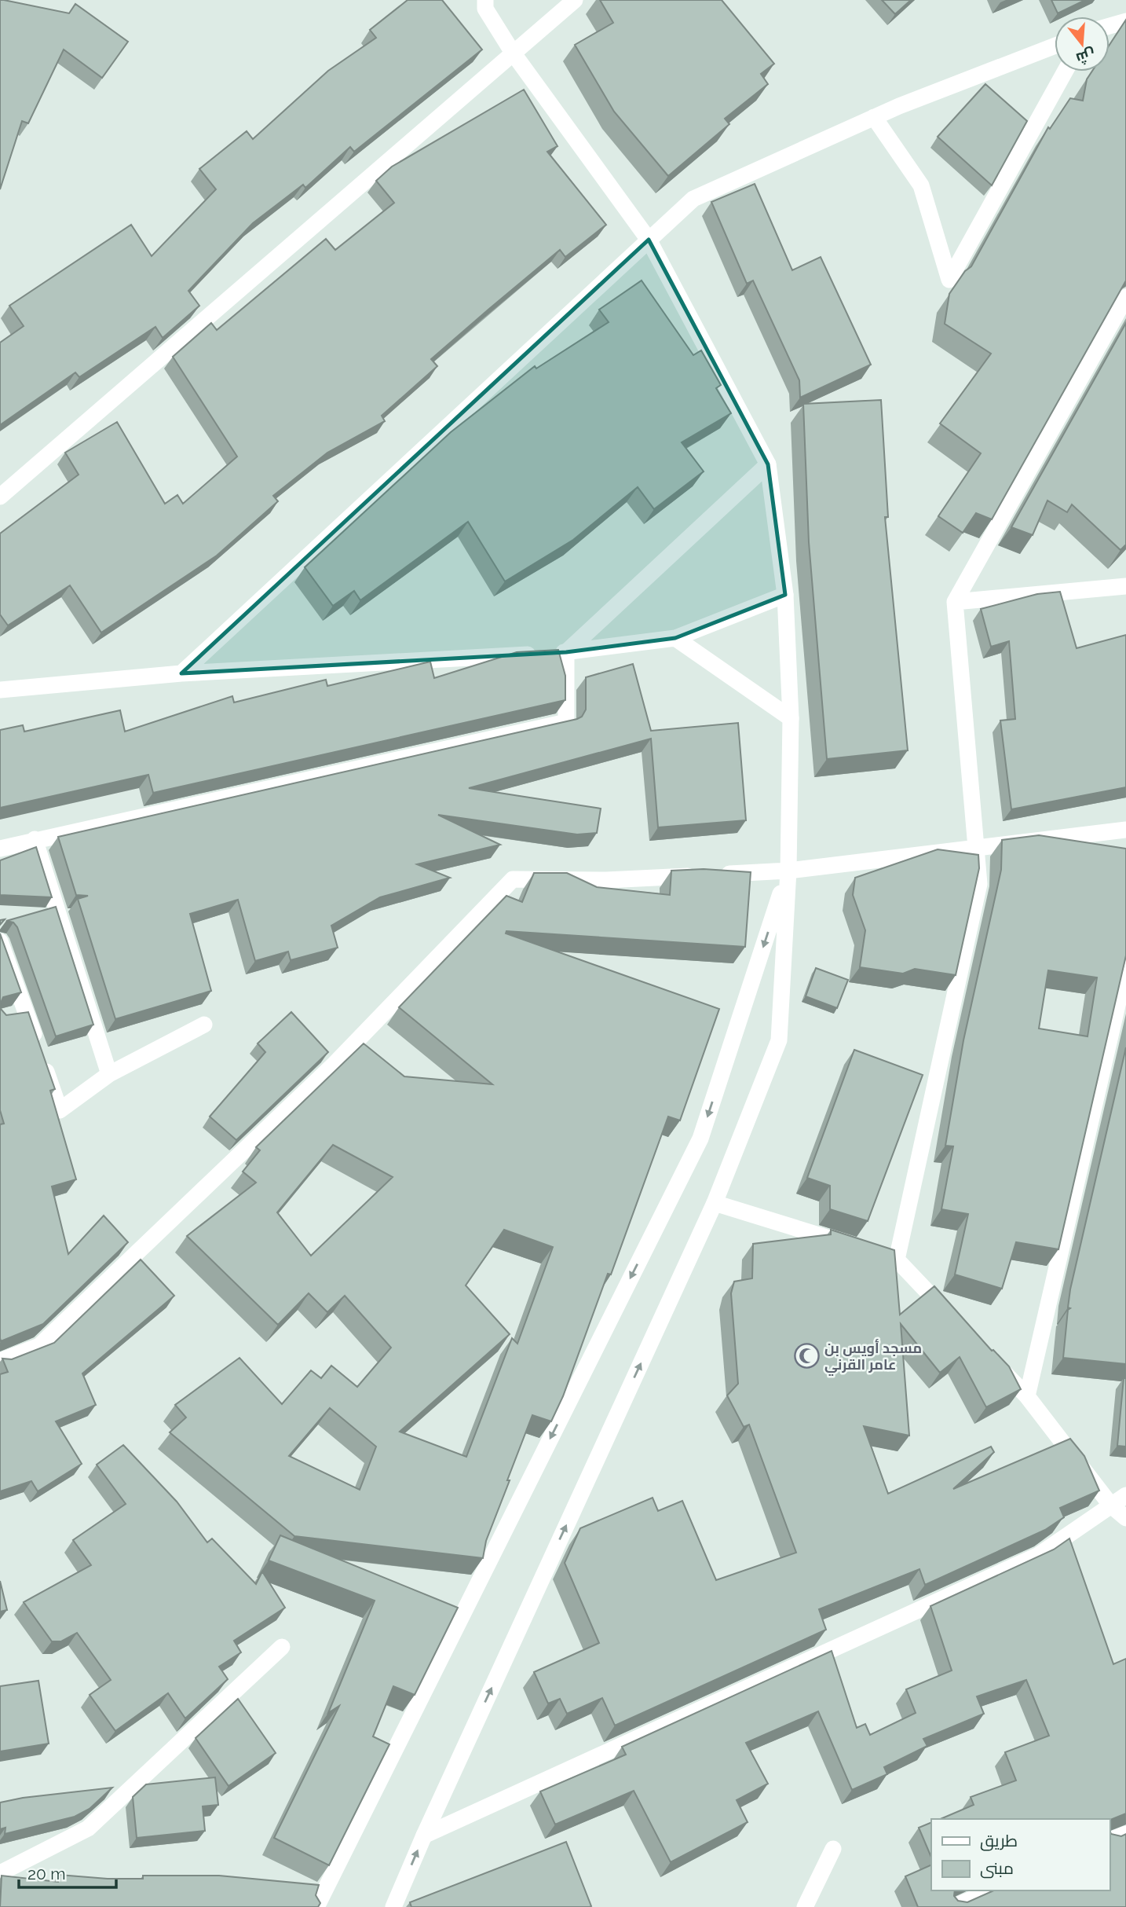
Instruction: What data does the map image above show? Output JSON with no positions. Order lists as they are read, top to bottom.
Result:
{
  "places": {
    "mosque": ["مسجد أويس بن عامر القرني"]
  },
  "legend": ["طريق", "مبنى"],
  "scale_bar": "20 m",
  "north": "bottom"
}
